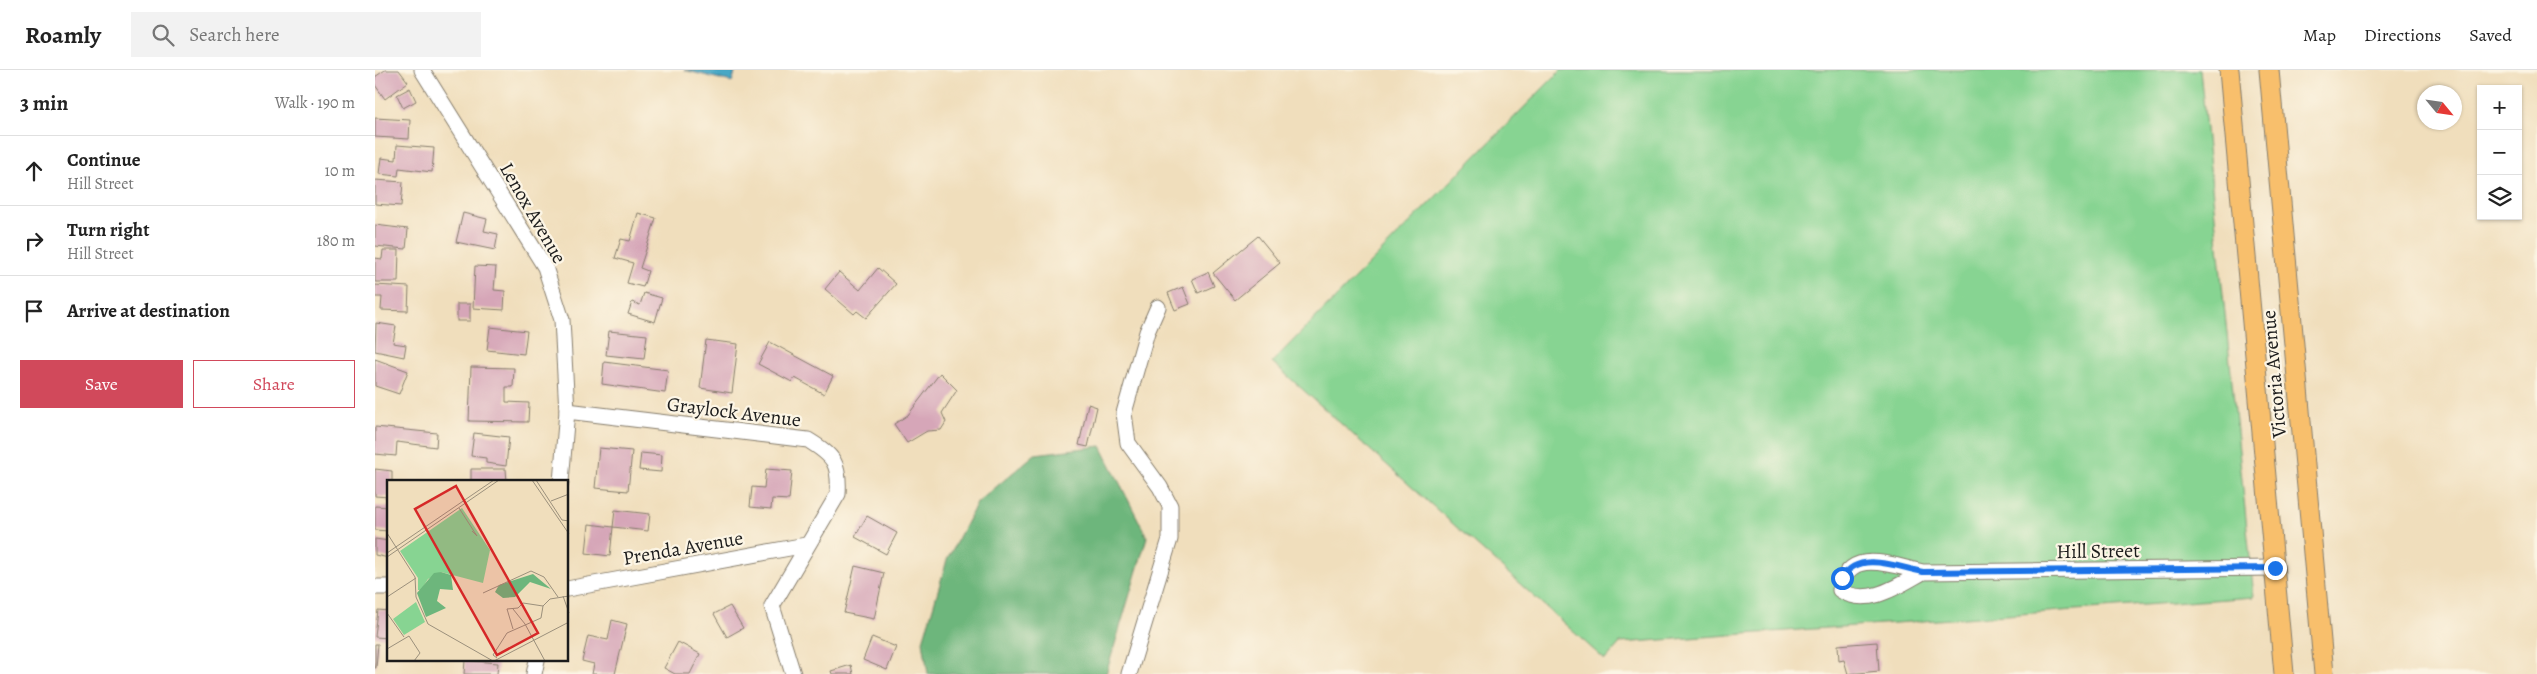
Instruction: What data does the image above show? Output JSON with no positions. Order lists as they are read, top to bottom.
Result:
{
  "streets": {
    "main road": ["Victoria Avenue"],
    "street": [
      "Lenox Avenue",
      "Graylock Avenue",
      "Prenda Avenue",
      "Hill Street"
    ]
  },
  "crossings": [
    ["Lenox Avenue", "Graylock Avenue"],
    ["Victoria Avenue", "Hill Street"],
    ["Graylock Avenue", "Prenda Avenue"]
  ],
  "north": "bottom right",
  "page": {
    "header": "Roamly",
    "search": "Search here",
    "nav": ["Map", "Directions", "Saved"],
    "heading": ["3 min", "Walk · 190 m"],
    "map_buttons": ["+", "−"],
    "list": [
      ["Continue", "Hill Street", "10 m"],
      ["Turn right", "Hill Street", "180 m"],
      "Arrive at destination"
    ],
    "buttons": ["Save", "Share"]
  }
}
